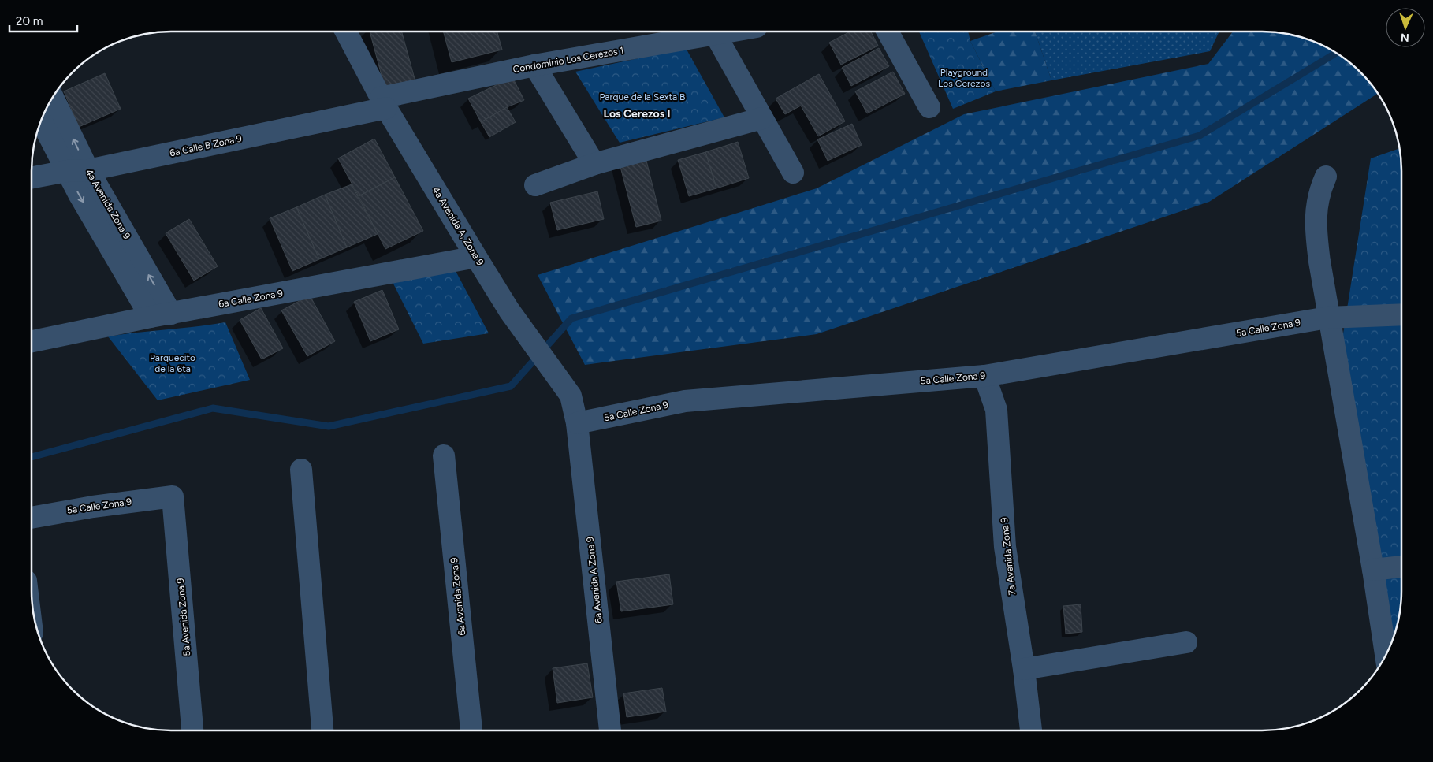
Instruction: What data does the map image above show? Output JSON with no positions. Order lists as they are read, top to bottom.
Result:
{
  "streets": {
    "street": [
      "Condominio Los Cerezos 1",
      "6a Calle B Zona 9",
      "4a Avenida Zona 9",
      "4a Avenida A, Zona 9",
      "6a Calle Zona 9",
      "5a Calle Zona 9",
      "7a Avenida Zona 9",
      "6a Avenida A Zona 9",
      "6a Avenida Zona 9",
      "5a Avenida Zona 9"
    ]
  },
  "crossings": [
    ["Condominio Los Cerezos 1", "6a Calle B Zona 9"],
    ["Condominio Los Cerezos 1", "4a Avenida A, Zona 9"],
    ["6a Calle B Zona 9", "4a Avenida Zona 9"],
    ["6a Calle B Zona 9", "4a Avenida A, Zona 9"],
    ["4a Avenida Zona 9", "6a Calle Zona 9"],
    ["4a Avenida A, Zona 9", "6a Calle Zona 9"],
    ["4a Avenida A, Zona 9", "5a Calle Zona 9"],
    ["4a Avenida A, Zona 9", "6a Avenida A Zona 9"],
    ["5a Calle Zona 9", "7a Avenida Zona 9"],
    ["5a Calle Zona 9", "6a Avenida A Zona 9"],
    ["5a Calle Zona 9", "5a Avenida Zona 9"]
  ],
  "districts": ["Los Cerezos I"],
  "parks": ["Playground Los Cerezos", "Parque de la Sexta B", "Parquecito de la 6ta"],
  "scale_bar": "20 m",
  "north": "bottom"
}
